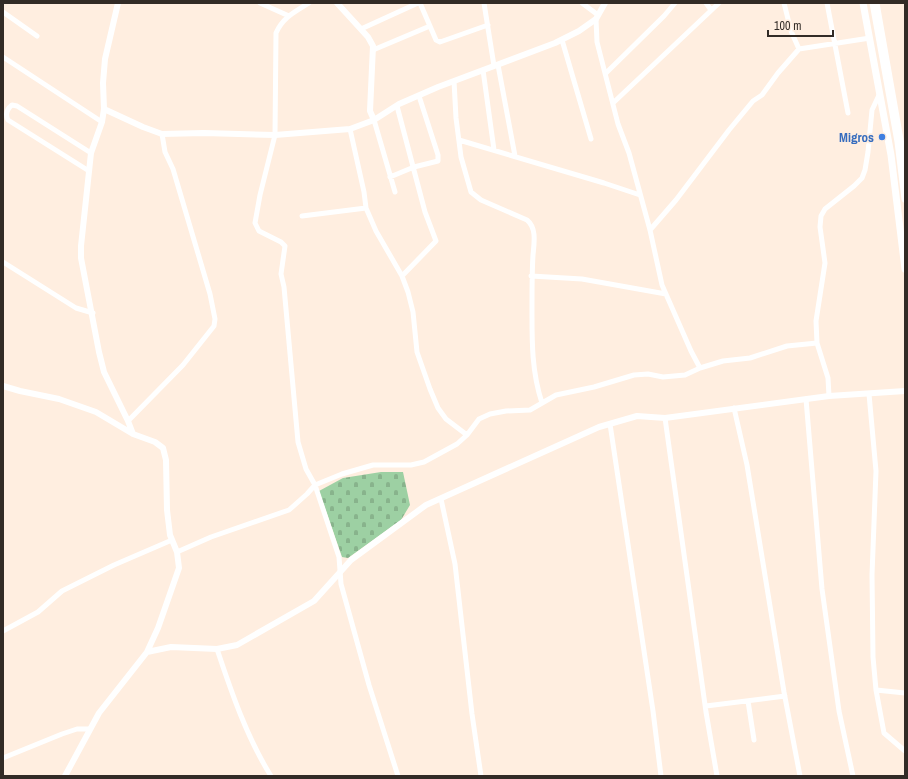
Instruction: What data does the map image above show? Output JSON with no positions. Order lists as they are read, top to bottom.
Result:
{
  "places": ["Migros"],
  "scale_bar": "100 m"
}
